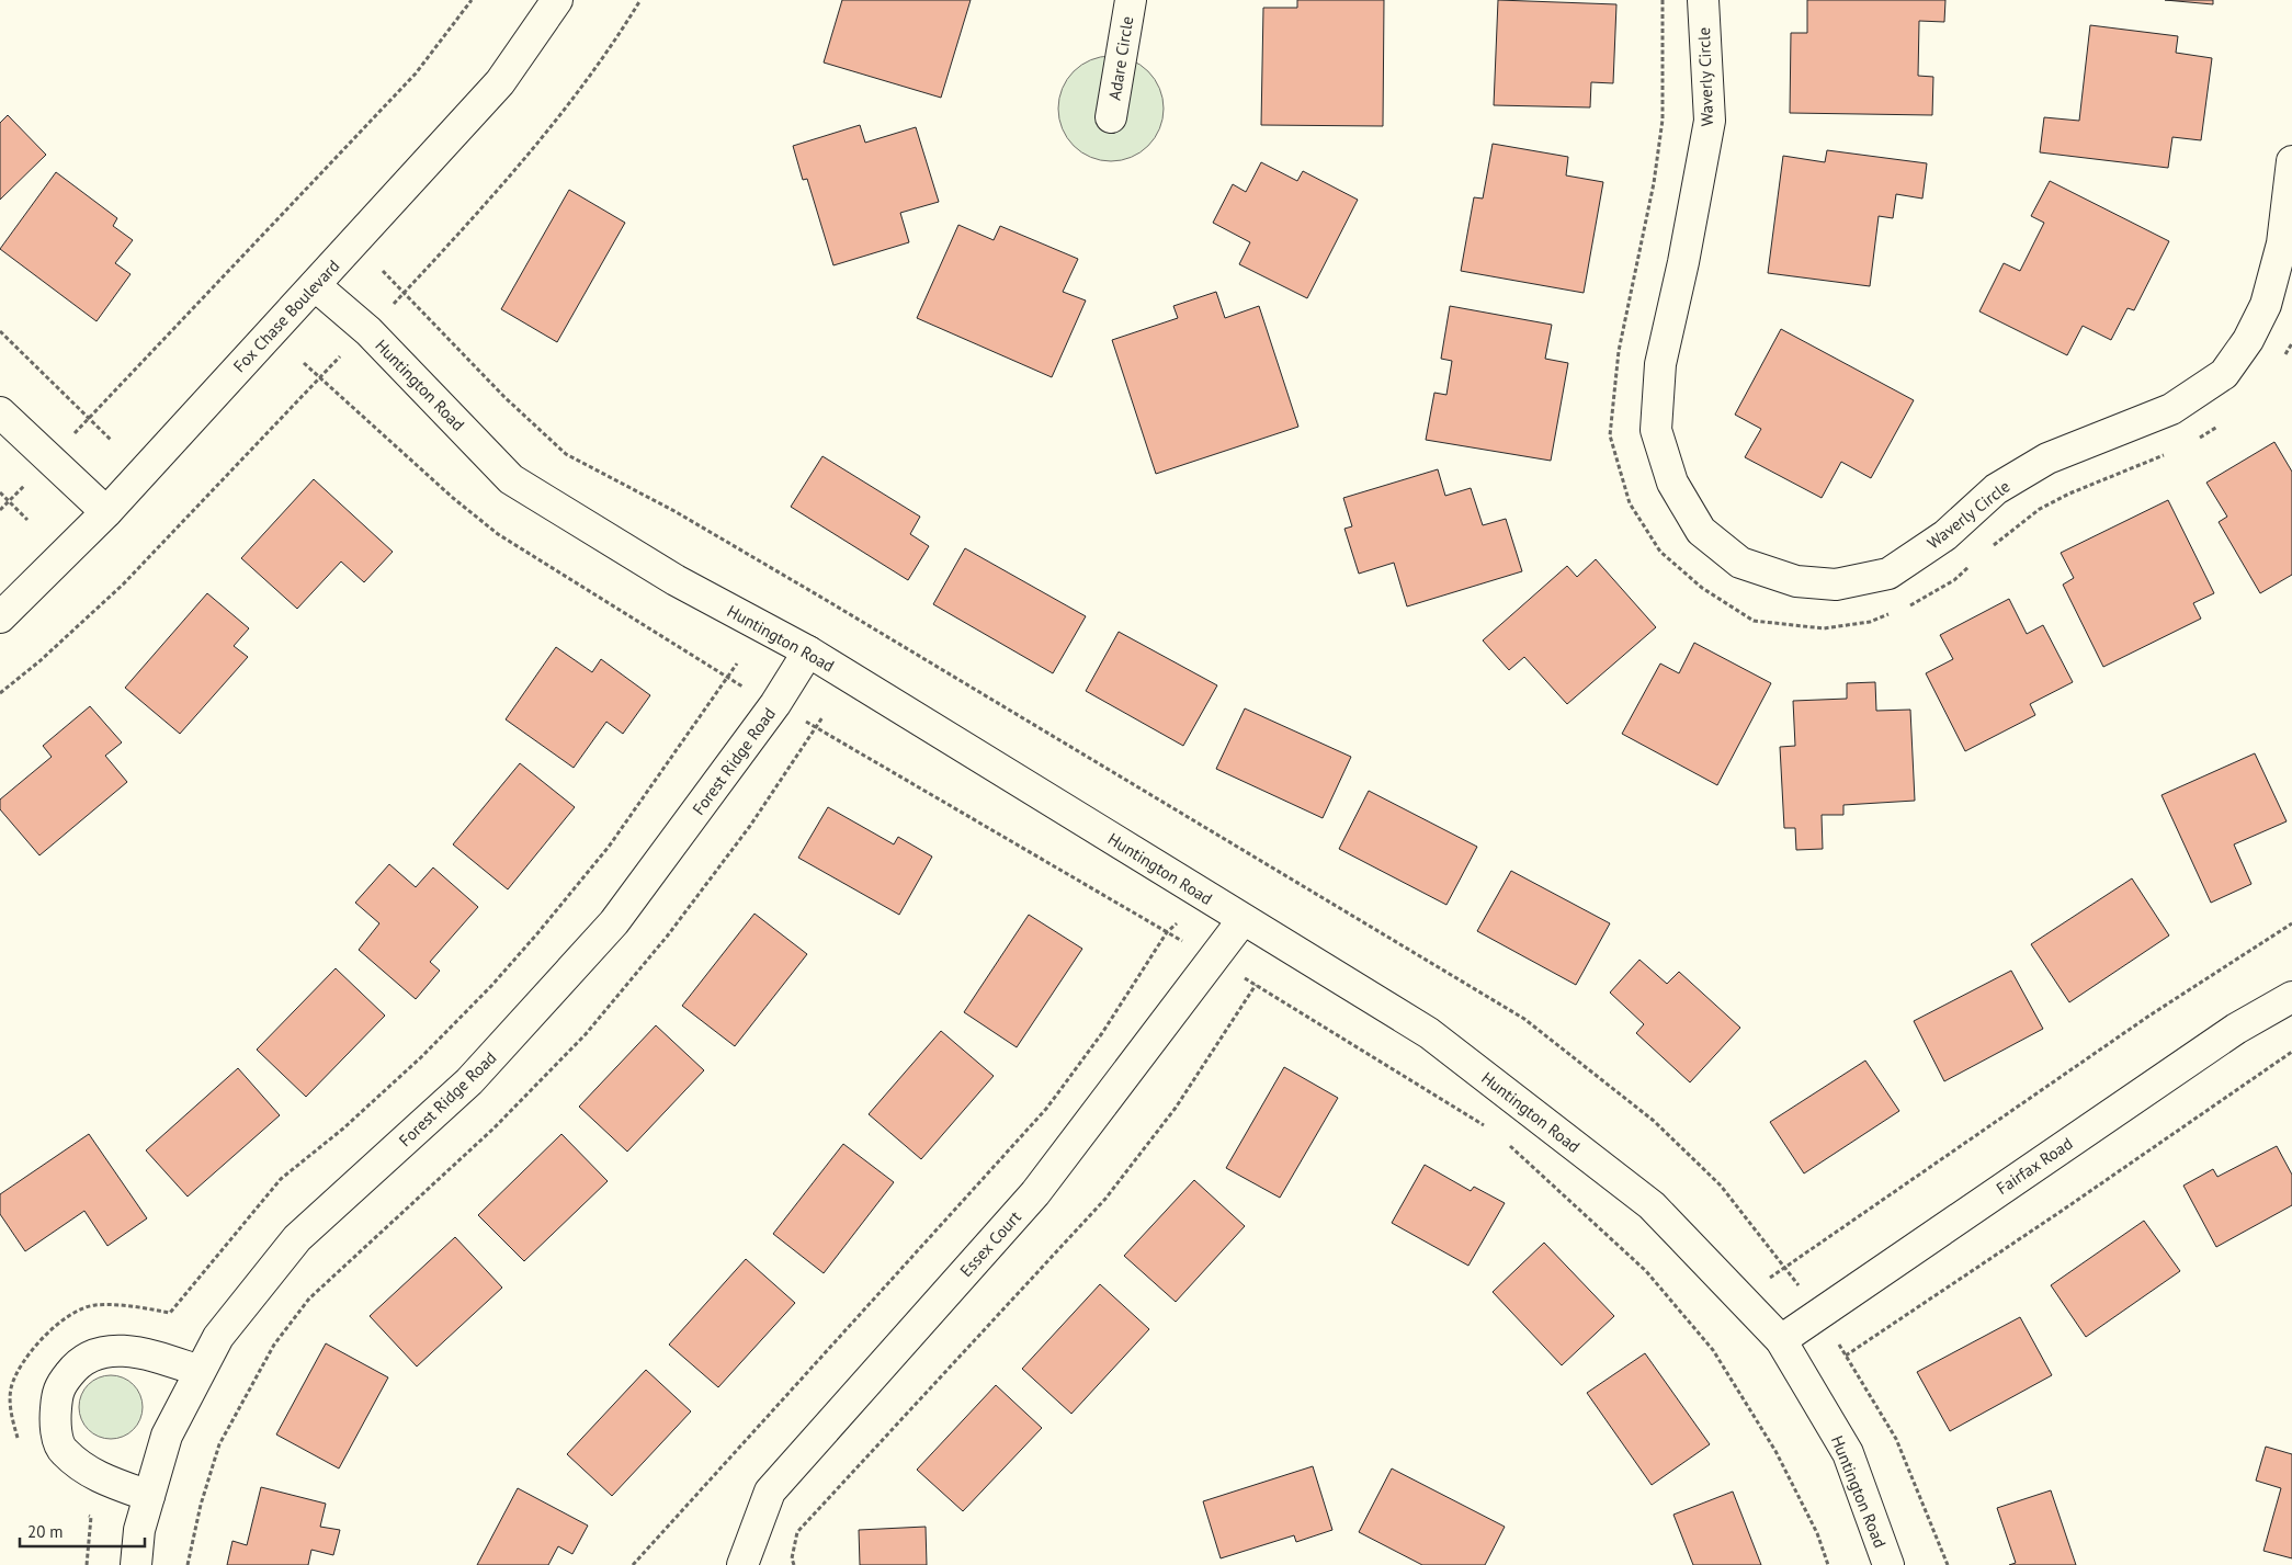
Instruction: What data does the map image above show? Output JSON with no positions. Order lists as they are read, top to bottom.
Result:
{
  "streets": {
    "street": [
      "Adare Circle",
      "Waverly Circle",
      "Fox Chase Boulevard",
      "Huntington Road",
      "Forest Ridge Road",
      "Fairfax Road",
      "Essex Court"
    ]
  },
  "crossings": [
    ["Fox Chase Boulevard", "Huntington Road"],
    ["Huntington Road", "Forest Ridge Road"],
    ["Huntington Road", "Fairfax Road"],
    ["Huntington Road", "Essex Court"]
  ],
  "scale_bar": "20 m"
}
